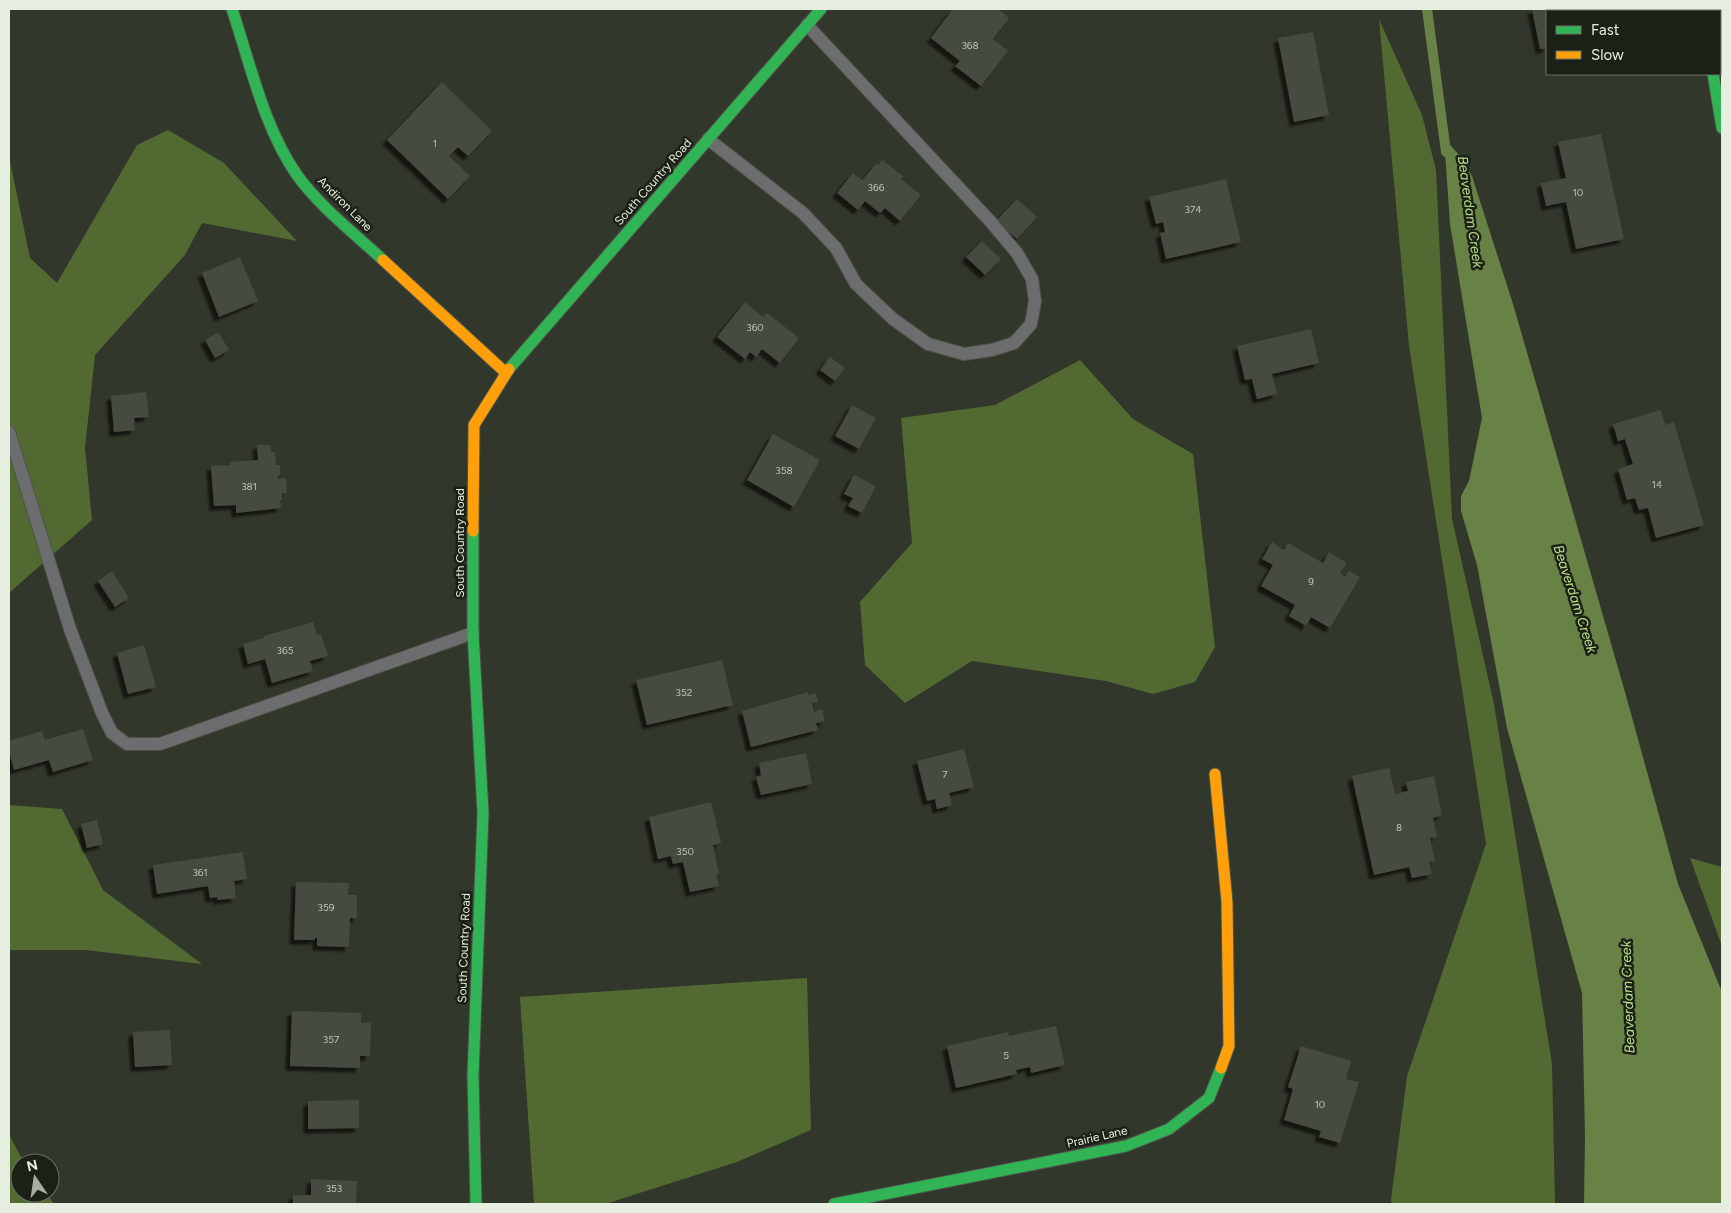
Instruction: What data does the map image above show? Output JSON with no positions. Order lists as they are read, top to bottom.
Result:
{
  "streets": {
    "main road": ["South Country Road", "Andiron Lane", "Prairie Lane"]
  },
  "crossings": [
    ["South Country Road", "Andiron Lane"]
  ],
  "water": ["Beaverdam Creek"],
  "house_numbers": [
    "368",
    "1",
    "366",
    "10",
    "374",
    "360",
    "358",
    "14",
    "381",
    "9",
    "365",
    "352",
    "7",
    "8",
    "350",
    "361",
    "359",
    "357",
    "5",
    "10",
    "353"
  ],
  "legend": ["Fast", "Slow"],
  "north": "top"
}
